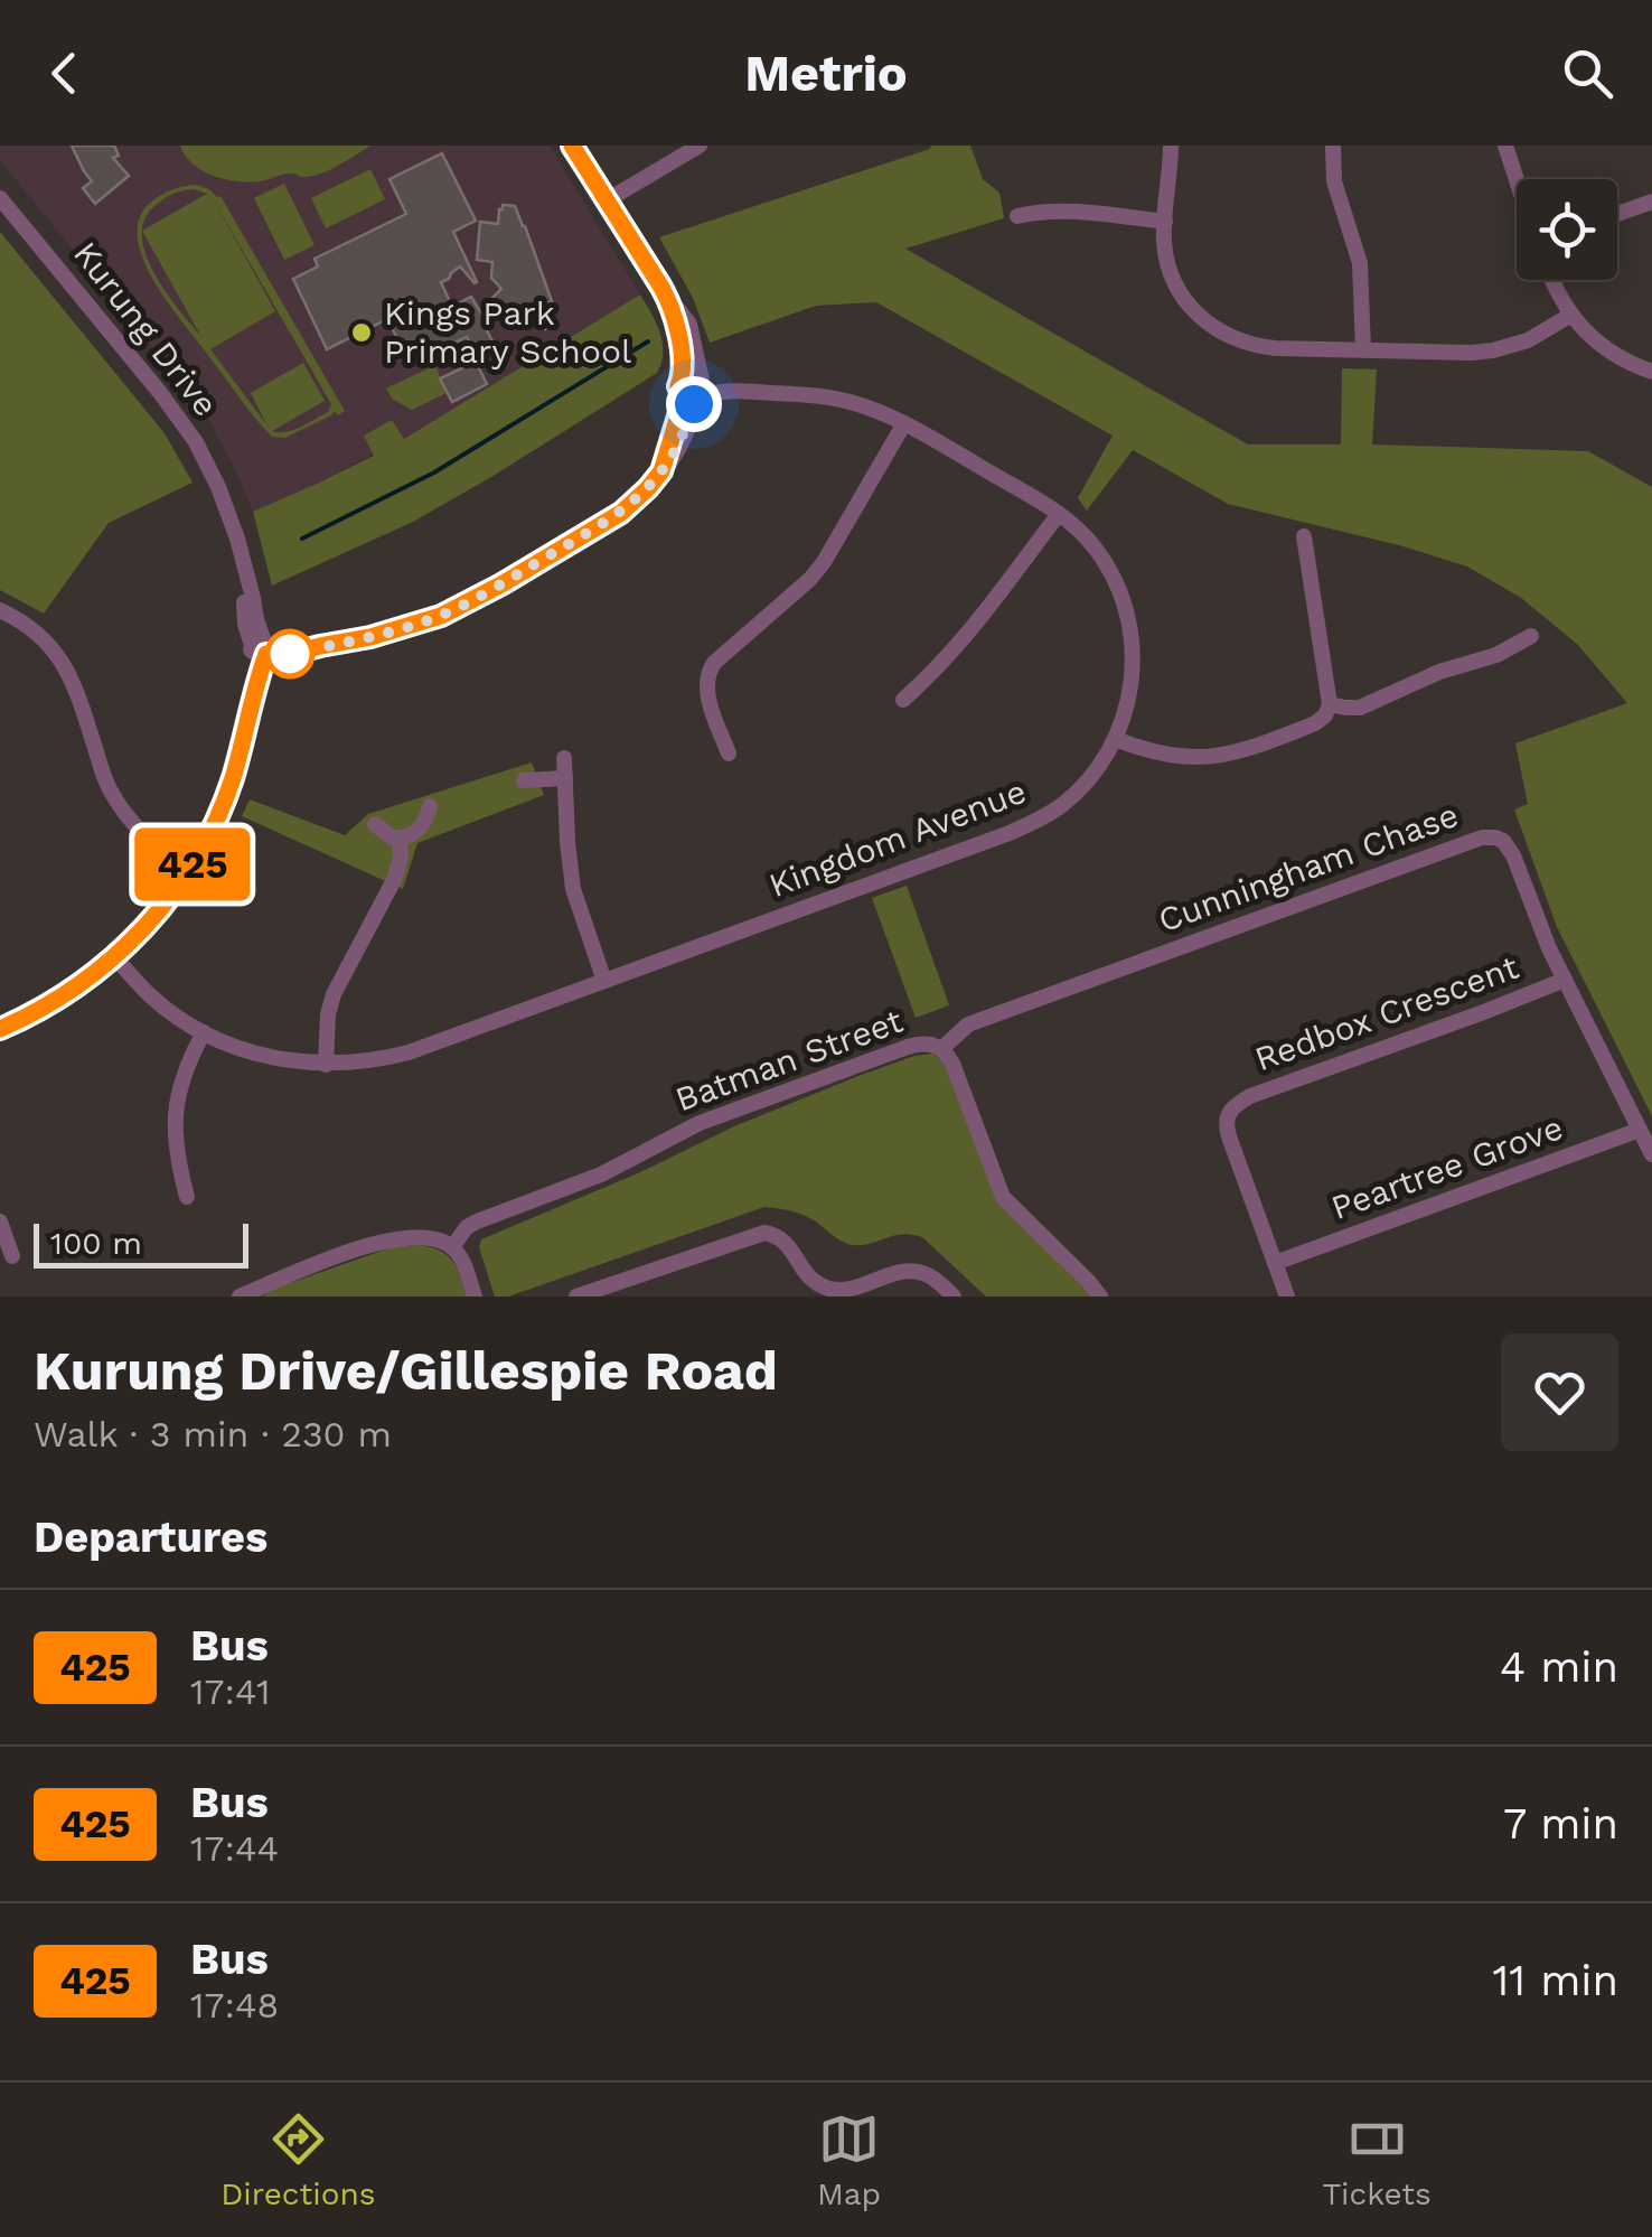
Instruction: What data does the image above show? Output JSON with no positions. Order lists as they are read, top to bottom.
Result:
{
  "streets": {
    "street": [
      "Kurung Drive",
      "Kingdom Avenue",
      "Cunningham Chase",
      "Redbox Crescent",
      "Batman Street",
      "Peartree Grove"
    ]
  },
  "crossings": [
    ["Kurung Drive", "Kingdom Avenue"],
    ["Cunningham Chase", "Redbox Crescent"],
    ["Cunningham Chase", "Batman Street"],
    ["Cunningham Chase", "Peartree Grove"],
    ["Redbox Crescent", "Peartree Grove"]
  ],
  "places": ["Kings Park Primary School"],
  "lines": ["bus line 425"],
  "scale_bar": "100 m",
  "page": {
    "header": "Metrio",
    "on_map": "425",
    "scale": "100 m",
    "heading": [
      ["Kurung Drive/Gillespie Road", "Walk · 3 min · 230 m"],
      "Departures"
    ],
    "list": [
      {
        "mark": "425",
        "name": "Bus",
        "note": "17:41",
        "value": "4 min"
      },
      {
        "mark": "425",
        "name": "Bus",
        "note": "17:44",
        "value": "7 min"
      },
      {
        "mark": "425",
        "name": "Bus",
        "note": "17:48",
        "value": "11 min"
      }
    ],
    "tabs": ["Directions", "Map", "Tickets"]
  }
}
